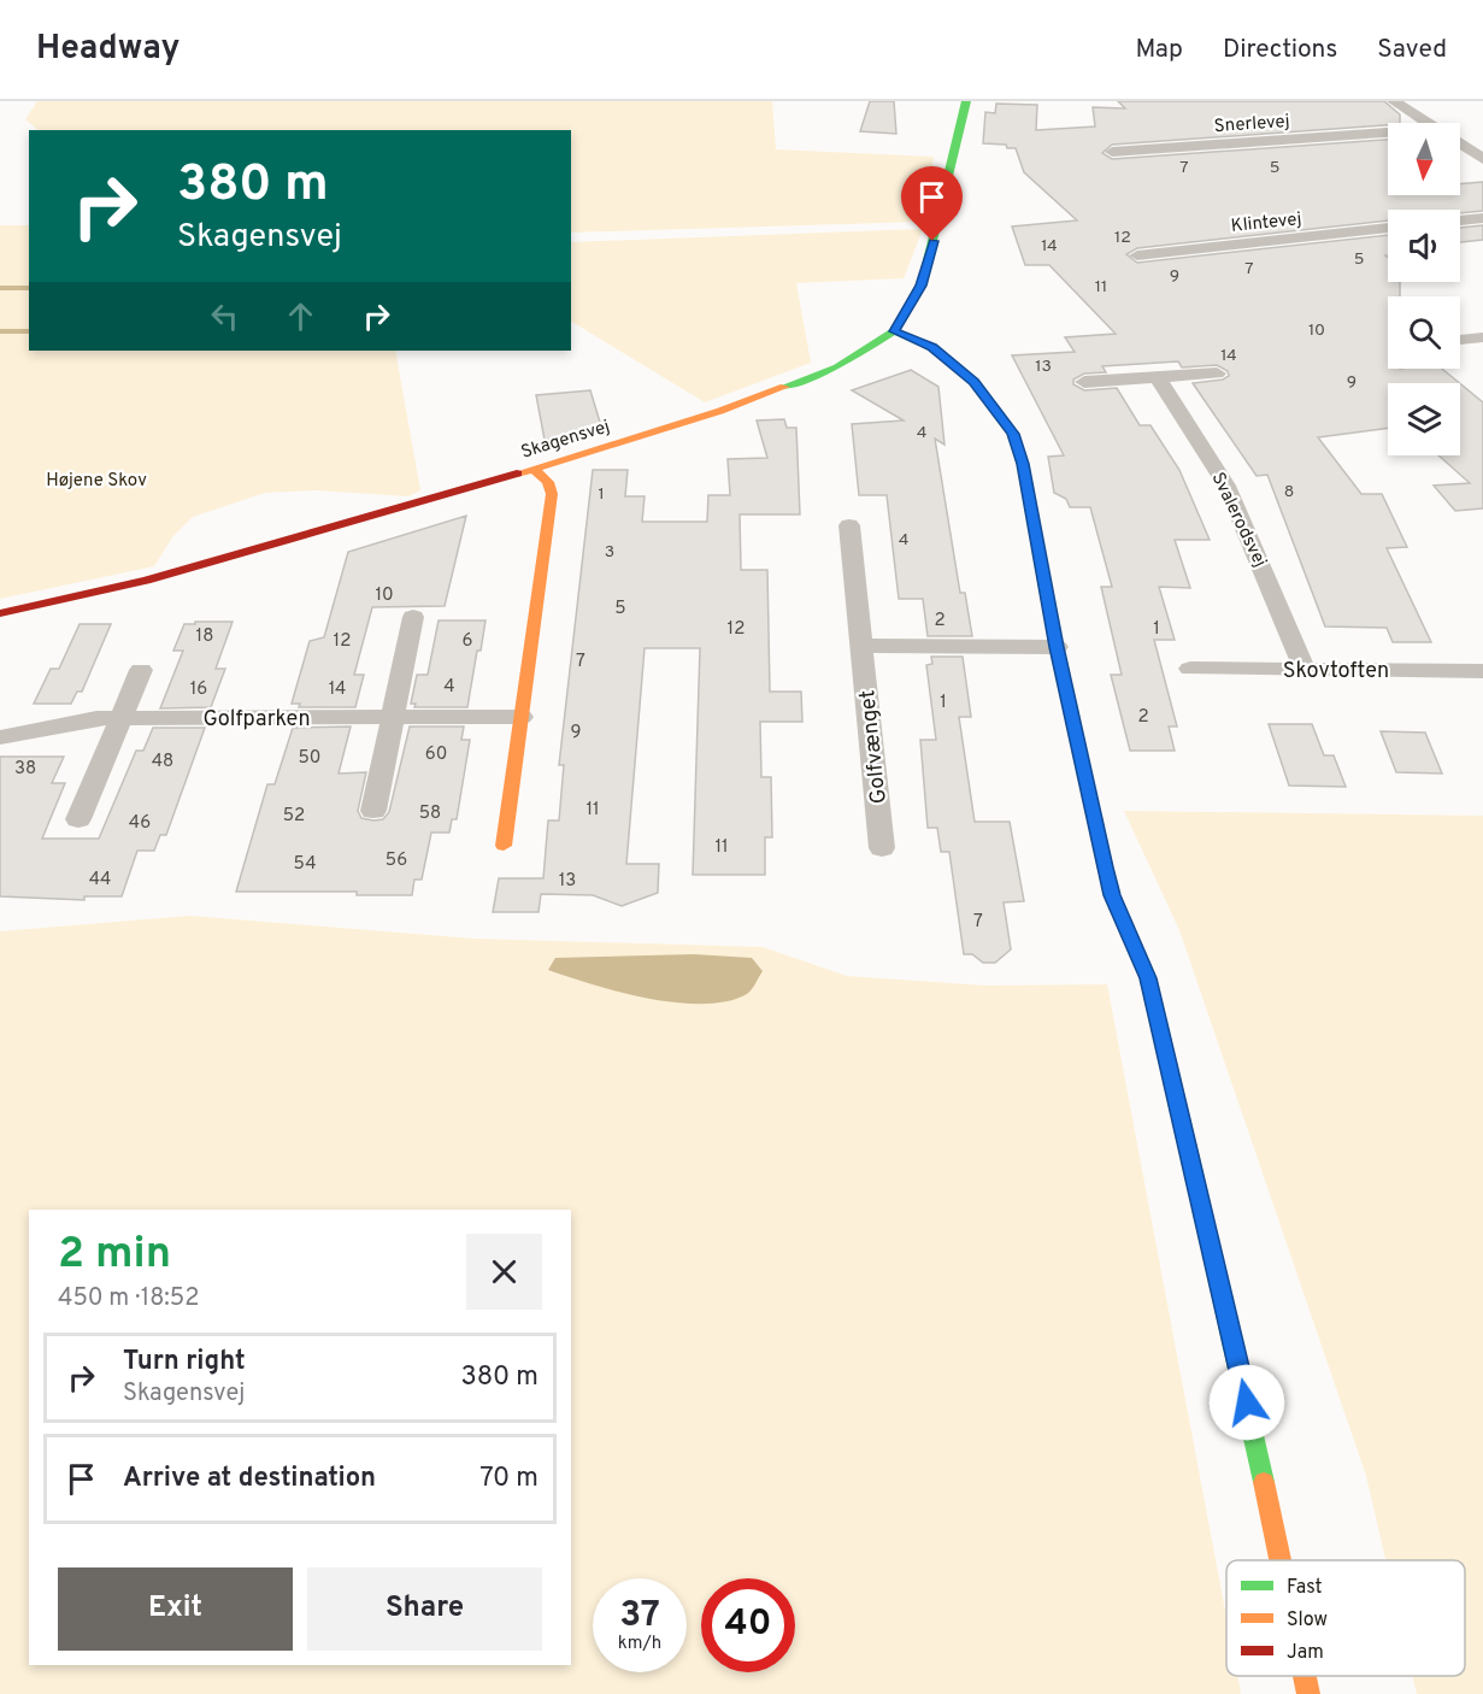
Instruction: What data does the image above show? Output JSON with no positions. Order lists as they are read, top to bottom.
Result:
{
  "streets": {
    "street": [
      "Snerlevej",
      "Klintevej",
      "Skagensvej",
      "Svalerodsvej",
      "Skovtoften",
      "Golfparken",
      "Golfvænget"
    ]
  },
  "crossings": [
    ["Svalerodsvej", "Skovtoften"]
  ],
  "parks": ["Højene Skov"],
  "house_numbers": [
    "7",
    "5",
    "12",
    "14",
    "5",
    "7",
    "9",
    "11",
    "10",
    "14",
    "13",
    "9",
    "4",
    "8",
    "1",
    "4",
    "3",
    "10",
    "5",
    "2",
    "12",
    "1",
    "18",
    "12",
    "6",
    "7",
    "4",
    "16",
    "14",
    "1",
    "2",
    "9",
    "60",
    "50",
    "48",
    "38",
    "11",
    "58",
    "52",
    "46",
    "11",
    "56",
    "54",
    "44",
    "13",
    "7"
  ],
  "legend": ["Fast", "Slow", "Jam"],
  "north": "bottom",
  "page": {
    "header": "Headway",
    "nav": ["Map", "Directions", "Saved"],
    "turn": ["380 m", "Skagensvej"],
    "heading": ["2 min", "450 m · 18:52"],
    "list": [
      {
        "name": "Turn right",
        "note": "Skagensvej",
        "value": "380 m"
      },
      {
        "name": "Arrive at destination",
        "value": "70 m"
      }
    ],
    "buttons": ["Exit", "Share"],
    "speed": "37 km/h",
    "limit": "40"
  }
}
